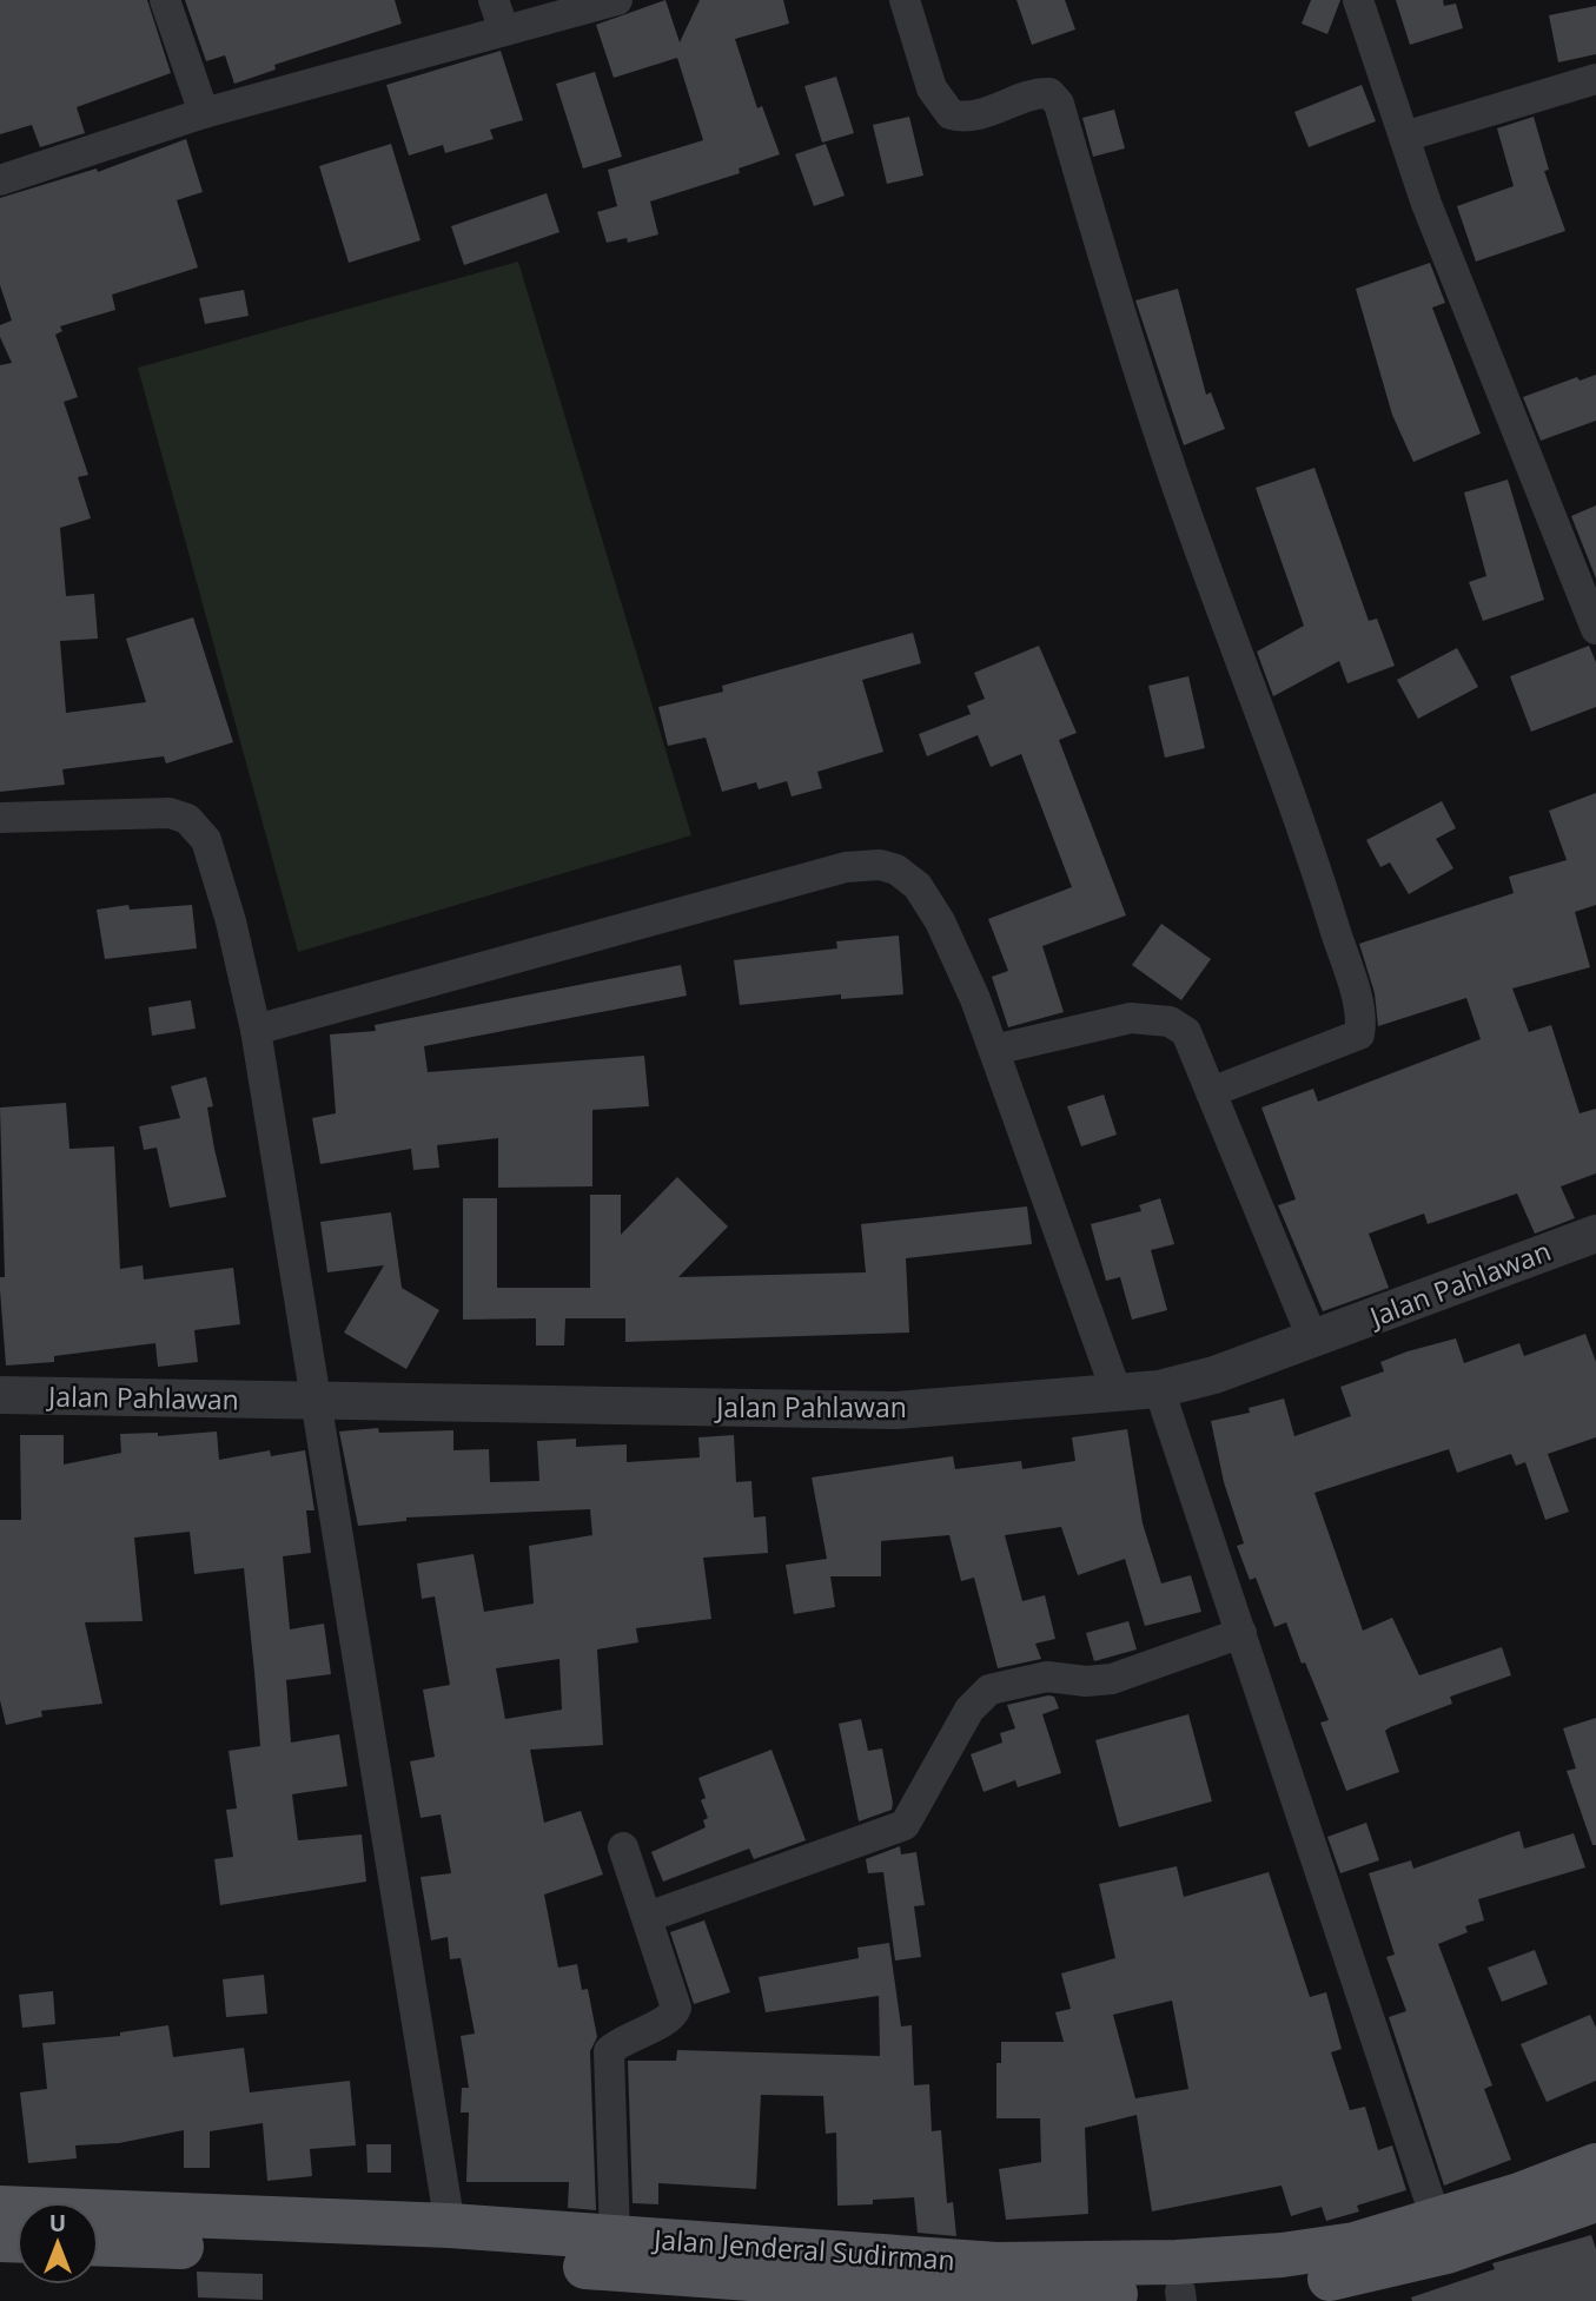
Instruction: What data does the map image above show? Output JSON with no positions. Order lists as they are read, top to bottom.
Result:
{
  "streets": {
    "main road": ["Jalan Jenderal Sudirman"],
    "street": ["Jalan Pahlawan"]
  },
  "north": "top"
}
